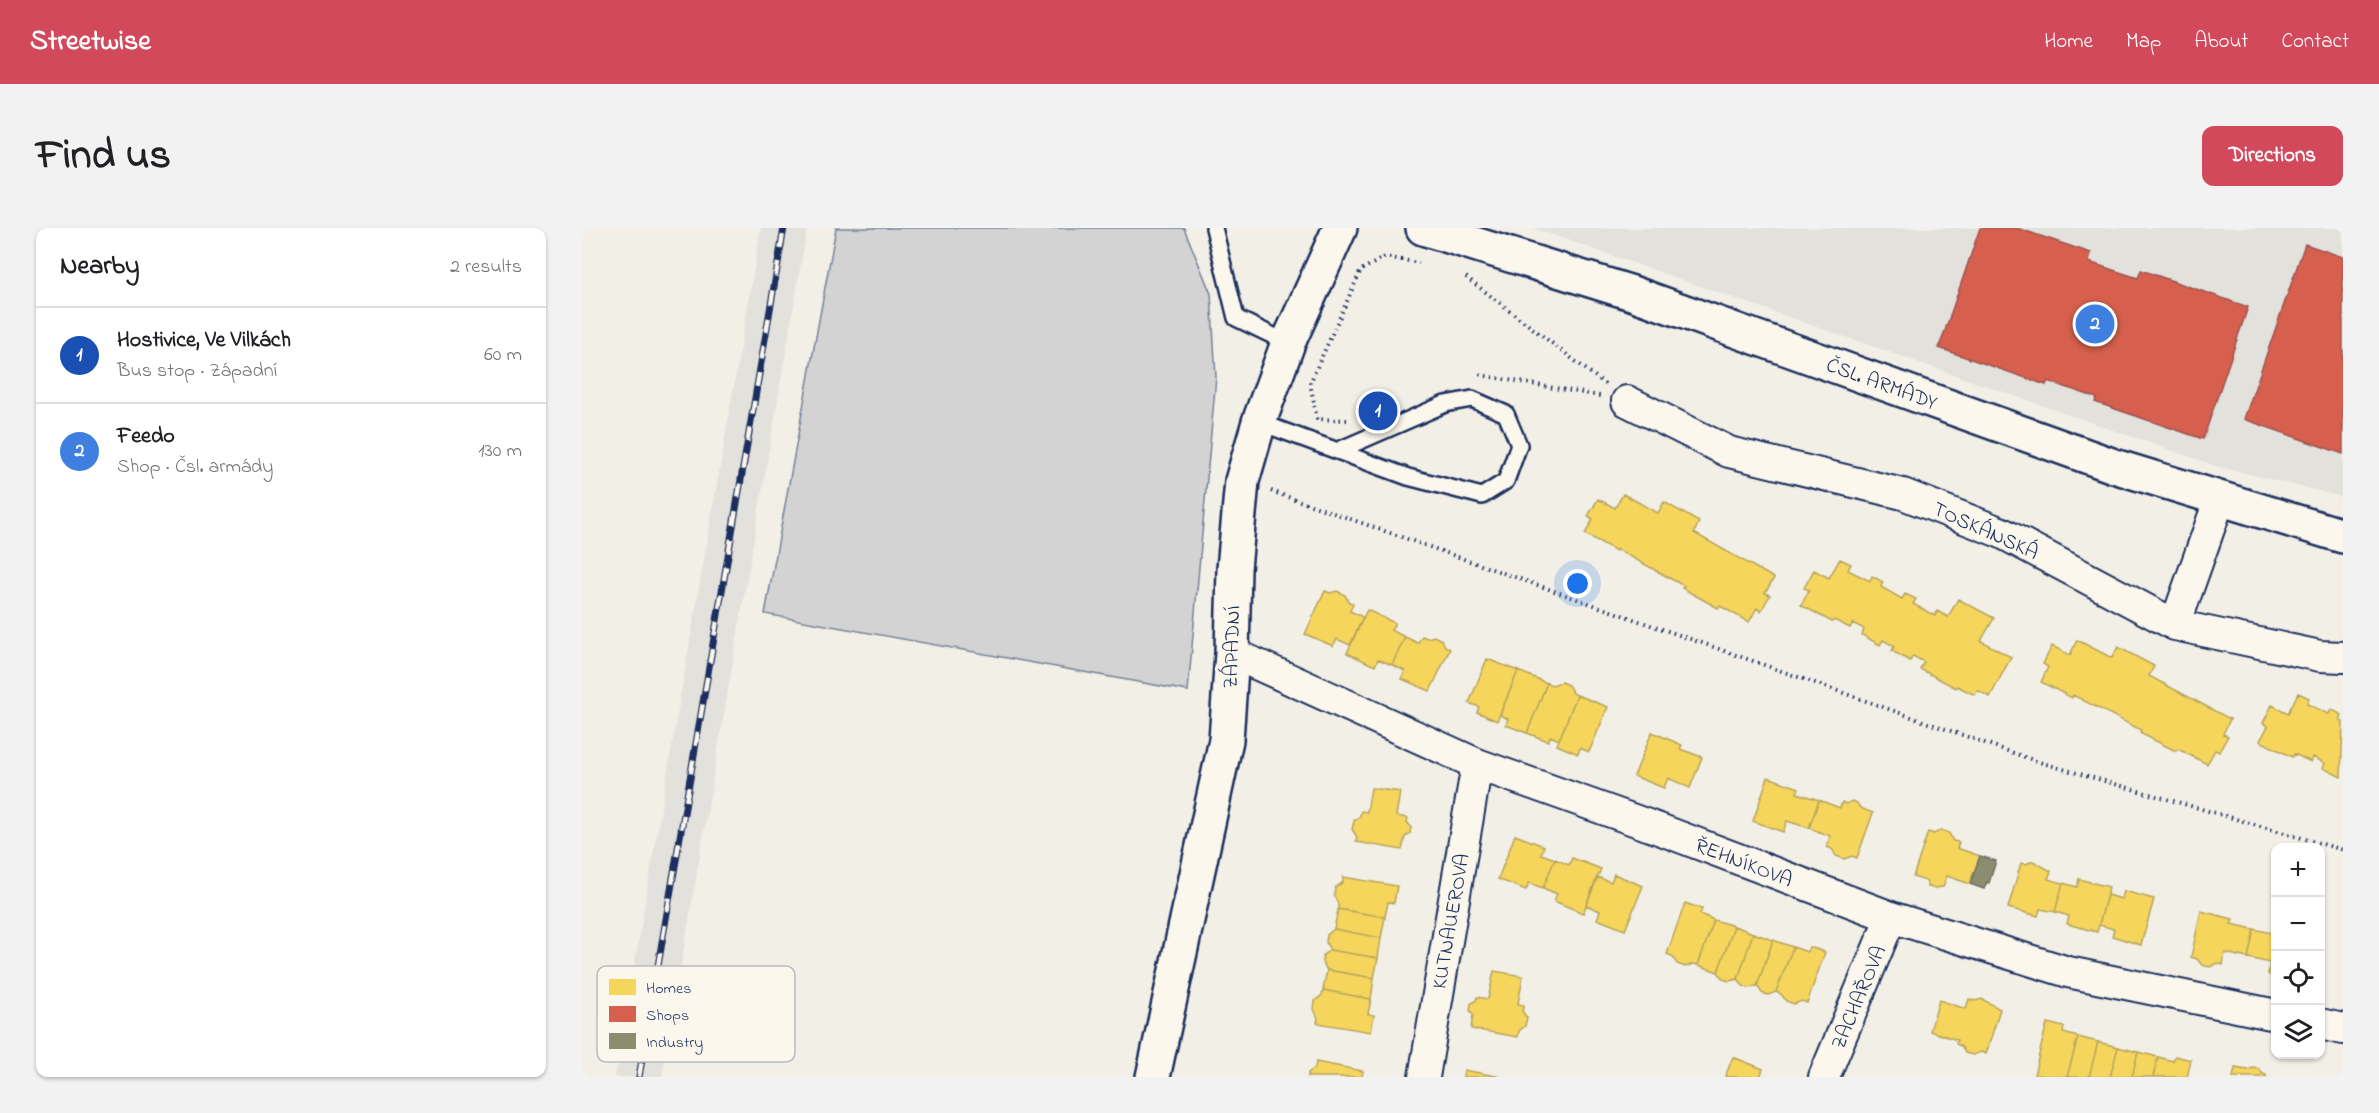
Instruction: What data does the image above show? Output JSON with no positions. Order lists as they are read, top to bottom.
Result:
{
  "streets": {
    "main road": ["ČSL. ARMÁDY", "ZÁPADNÍ"],
    "street": [
      "TOSKÁNSKÁ",
      "ŘEHNÍKOVA",
      "KUTNAUEROVA",
      "ZACHAŘOVA"
    ]
  },
  "crossings": [
    ["ZÁPADNÍ", "ŘEHNÍKOVA"],
    ["ŘEHNÍKOVA", "KUTNAUEROVA"],
    ["ŘEHNÍKOVA", "ZACHAŘOVA"]
  ],
  "legend": ["Homes", "Shops", "Industry"],
  "page": {
    "header": "Streetwise",
    "nav": [
      "Home",
      "Map",
      "About",
      "Contact"
    ],
    "title": "Find us",
    "buttons": "Directions",
    "heading": ["Nearby", "2 results"],
    "pins": ["2", "1"],
    "list": [
      {
        "mark": "1",
        "name": "Hostivice, Ve Vilkách",
        "note": "Bus stop · Západní",
        "value": "60 m"
      },
      {
        "mark": "2",
        "name": "Feedo",
        "note": "Shop · Čsl. armády",
        "value": "130 m"
      }
    ],
    "map_buttons": ["+", "−"]
  }
}
